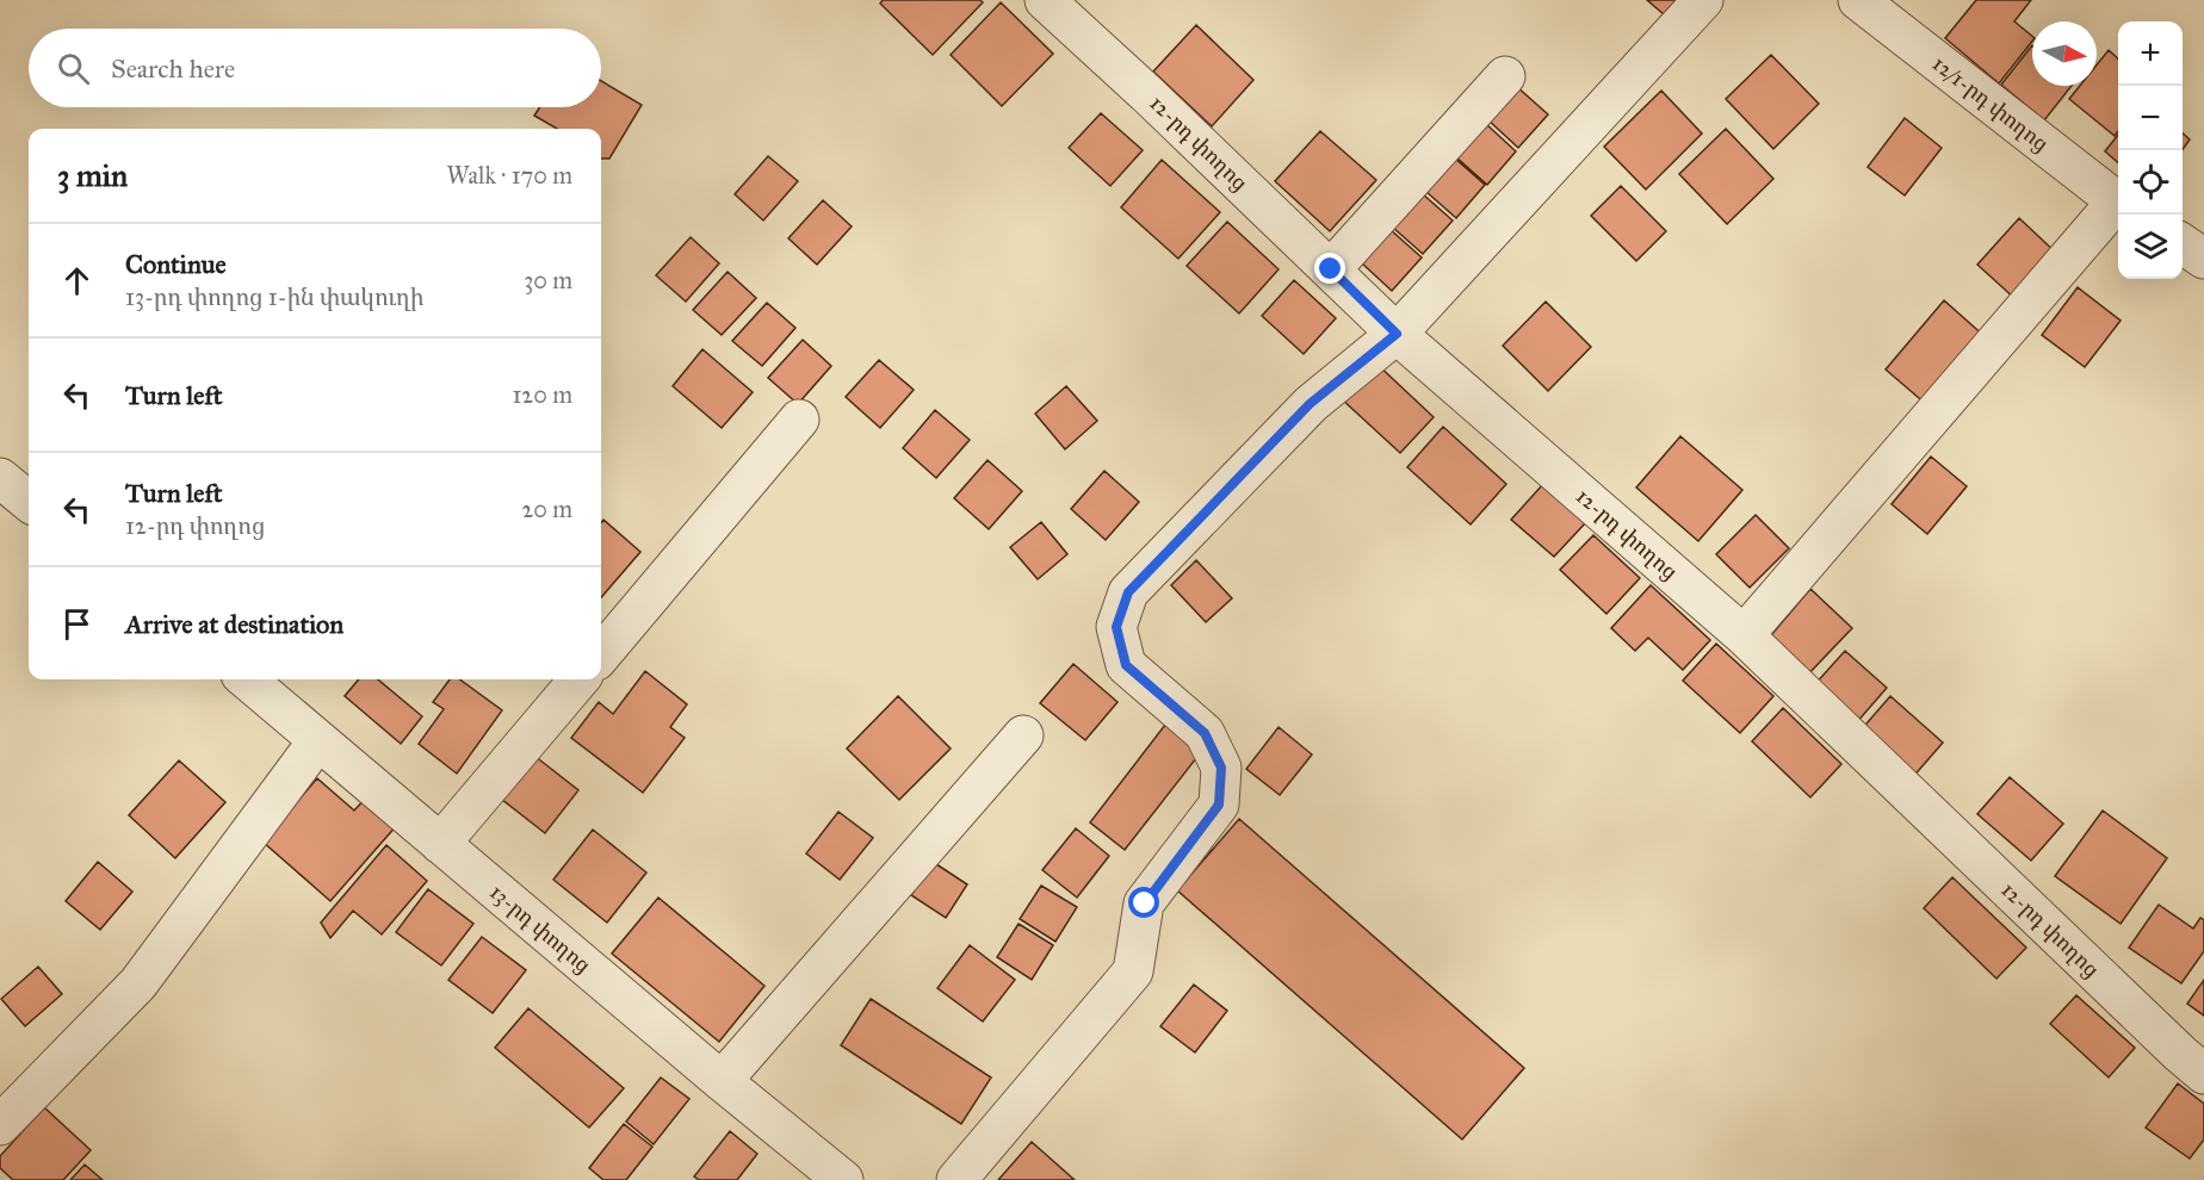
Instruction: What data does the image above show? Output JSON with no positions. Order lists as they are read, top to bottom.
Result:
{
  "streets": {
    "street": ["12/1-րդ փողոց", "12-րդ փողոց", "13-րդ փողոց"]
  },
  "north": "right",
  "page": {
    "map_buttons": ["+", "−"],
    "search": "Search here",
    "heading": ["3 min", "Walk · 170 m"],
    "list": [
      ["Continue", "13-րդ փողոց 1-ին փակուղի", "30 m"],
      ["Turn left", "120 m"],
      ["Turn left", "12-րդ փողոց", "20 m"],
      "Arrive at destination"
    ]
  }
}
